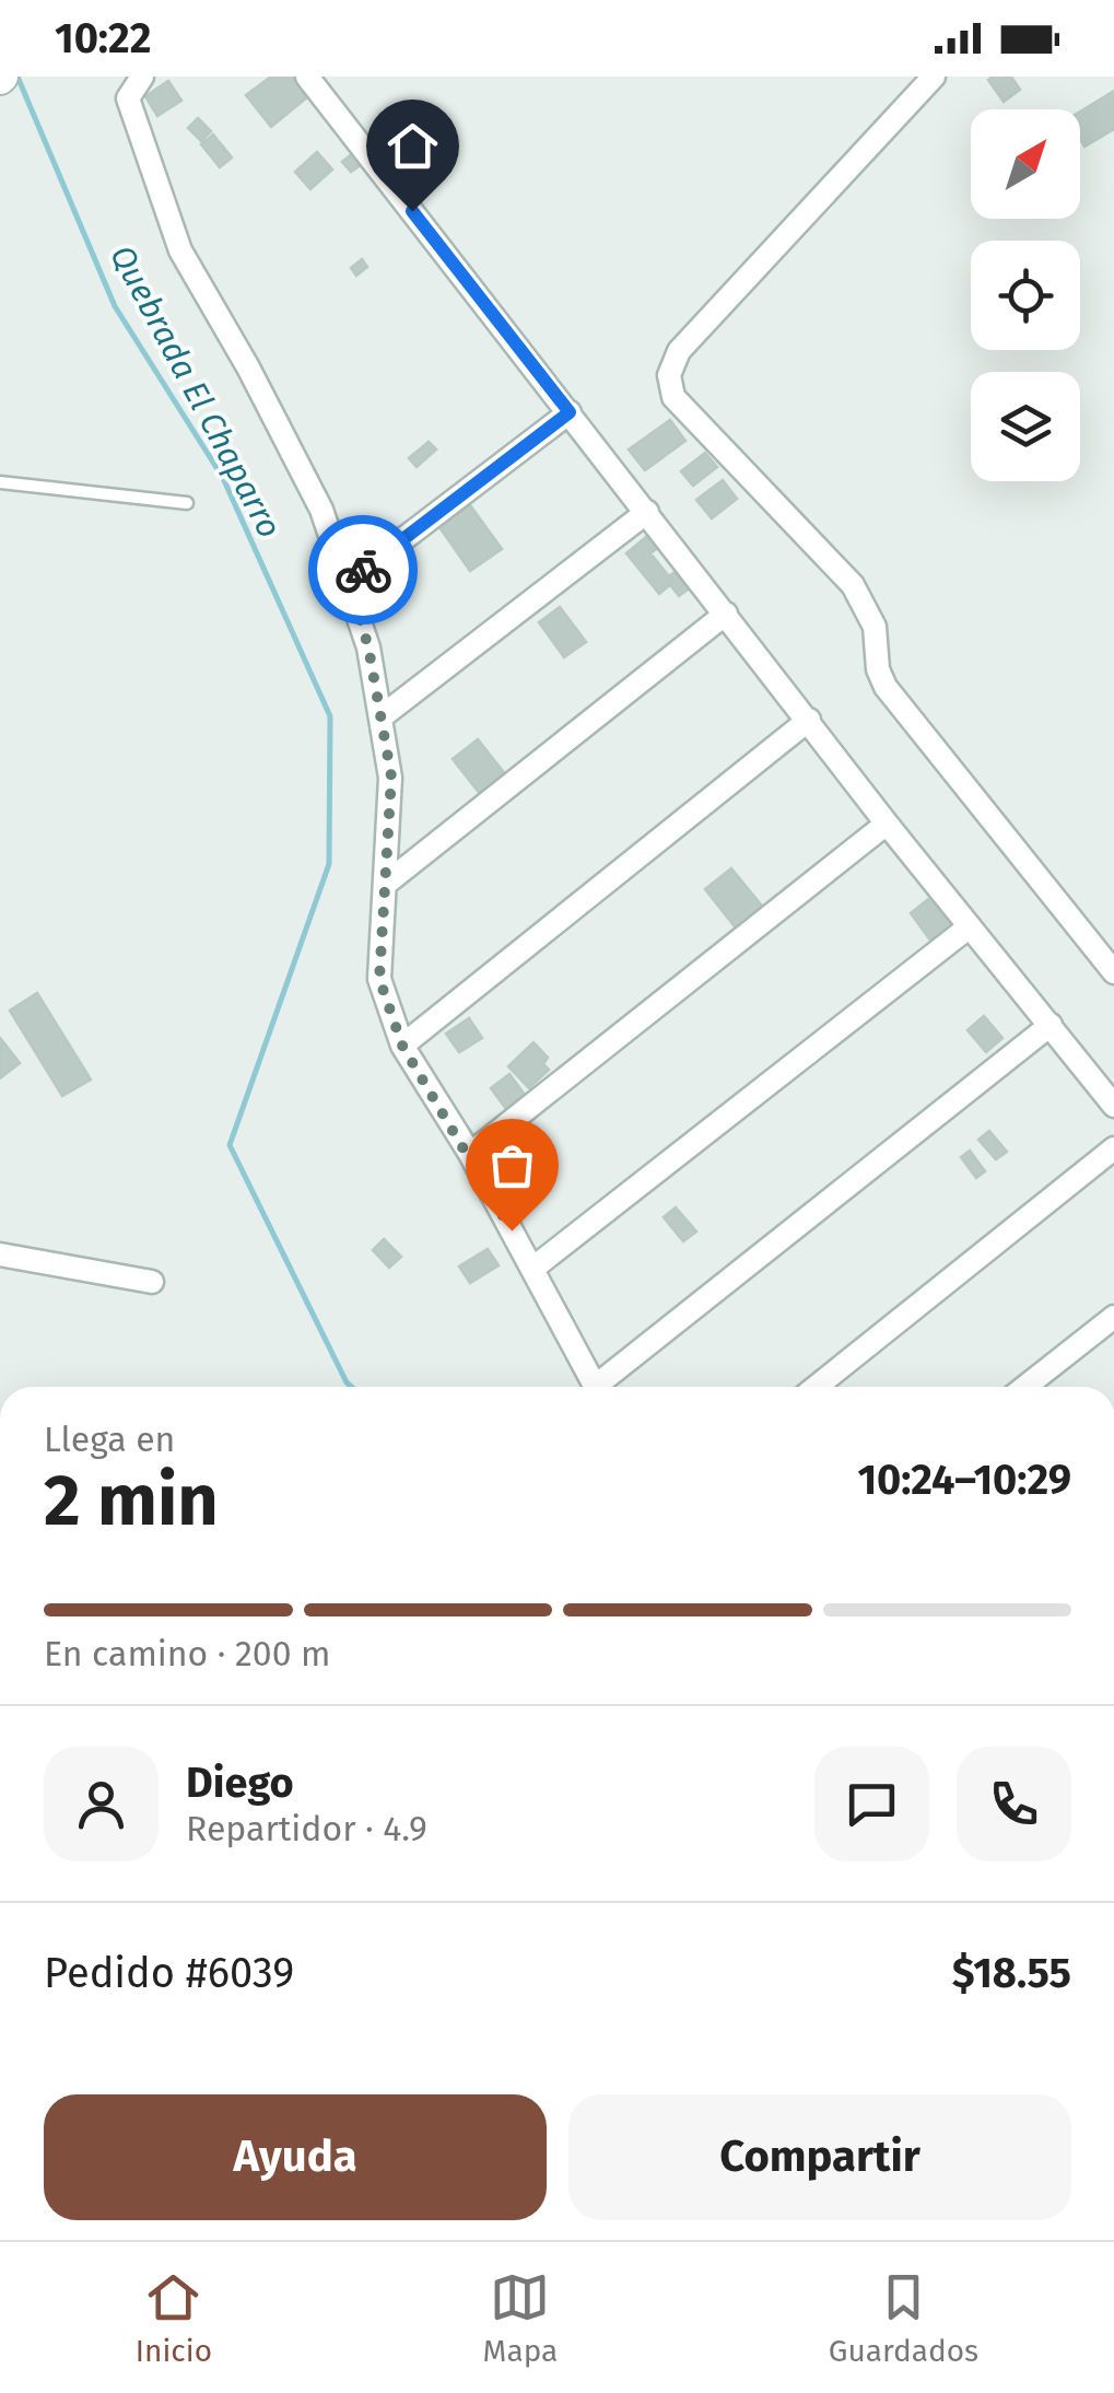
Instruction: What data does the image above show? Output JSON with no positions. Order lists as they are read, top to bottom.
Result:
{
  "water": ["Quebrada El Chaparro"],
  "north": "top right",
  "page": {
    "status": "10:22",
    "heading": ["2 min", "Llega en", "10:24–10:29"],
    "panel": [
      "Diego",
      "Repartidor · 4.9",
      "Pedido #6039",
      "$18.55"
    ],
    "bar": "En camino · 200 m",
    "buttons": ["Ayuda", "Compartir"],
    "tabs": ["Inicio", "Mapa", "Guardados"]
  }
}
